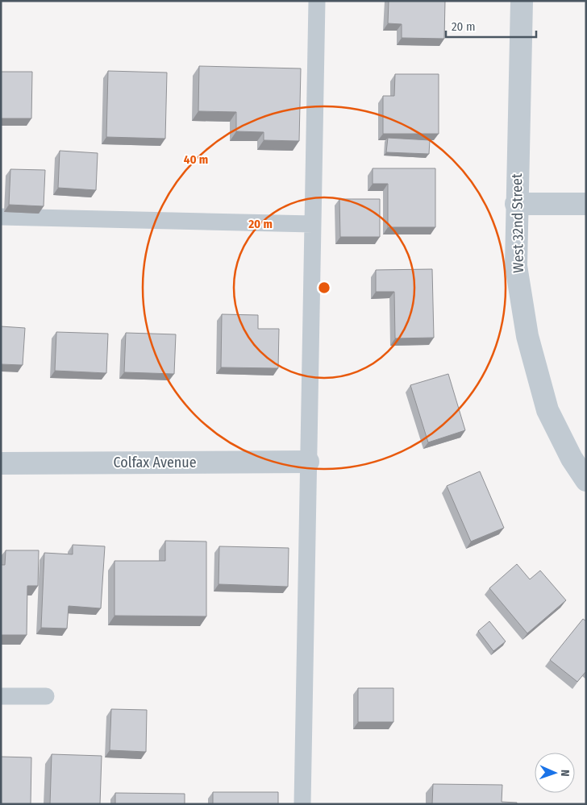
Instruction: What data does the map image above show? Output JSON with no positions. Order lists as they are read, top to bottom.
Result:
{
  "streets": {
    "street": ["West 32nd Street", "Colfax Avenue"]
  },
  "scale_bar": "20 m",
  "north": "right",
  "rings": ["40 m", "20 m"]
}
